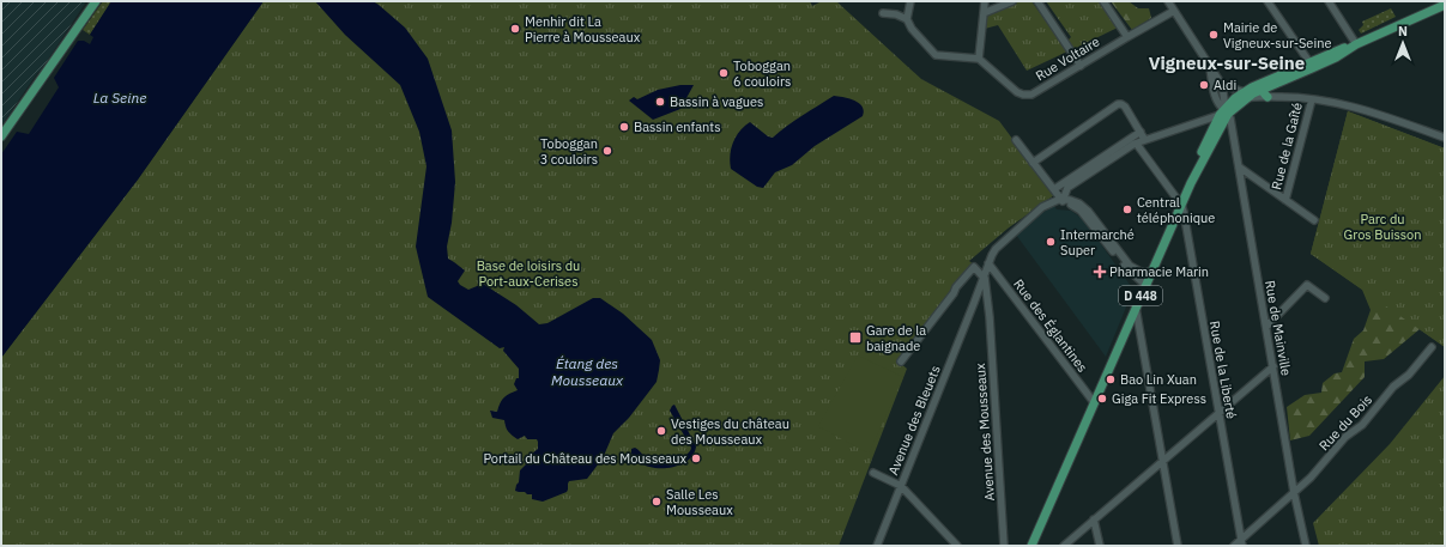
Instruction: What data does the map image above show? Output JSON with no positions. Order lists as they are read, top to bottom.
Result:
{
  "streets": {
    "main road": ["D 448"],
    "street": [
      "Rue Voltaire",
      "Rue de la Gaîté",
      "Rue des Églantines",
      "Rue de Mainville",
      "Rue de la Liberté",
      "Avenue des Bleuets",
      "Rue du Bois",
      "Avenue des Mousseaux"
    ]
  },
  "crossings": [
    ["D 448", "Rue des Églantines"],
    ["D 448", "Rue de Mainville"],
    ["D 448", "Rue de la Liberté"],
    ["Rue des Églantines", "Avenue des Bleuets"],
    ["Rue de Mainville", "Rue du Bois"],
    ["Rue de la Liberté", "Rue du Bois"],
    ["Avenue des Bleuets", "Avenue des Mousseaux"]
  ],
  "districts": ["Vigneux-sur-Seine"],
  "water": ["La Seine", "Étang des Mousseaux"],
  "parks": ["Parc du Gros Buisson", "Base de loisirs du Port-aux-Cerises"],
  "places": {
    "other": [
      "Menhir dit La Pierre à Mousseaux",
      "Mairie de Vigneux-sur-Seine",
      "Toboggan 6 couloirs",
      "Aldi",
      "Bassin à vagues",
      "Bassin enfants",
      "Toboggan 3 couloirs",
      "Central téléphonique",
      "Intermarché Super",
      "Bao Lin Xuan",
      "Giga Fit Express",
      "Vestiges du château des Mousseaux",
      "Portail du Château des Mousseaux",
      "Salle Les Mousseaux"
    ],
    "health": ["Pharmacie Marin"],
    "transit": ["Gare de la baignade"]
  },
  "north": "top"
}
